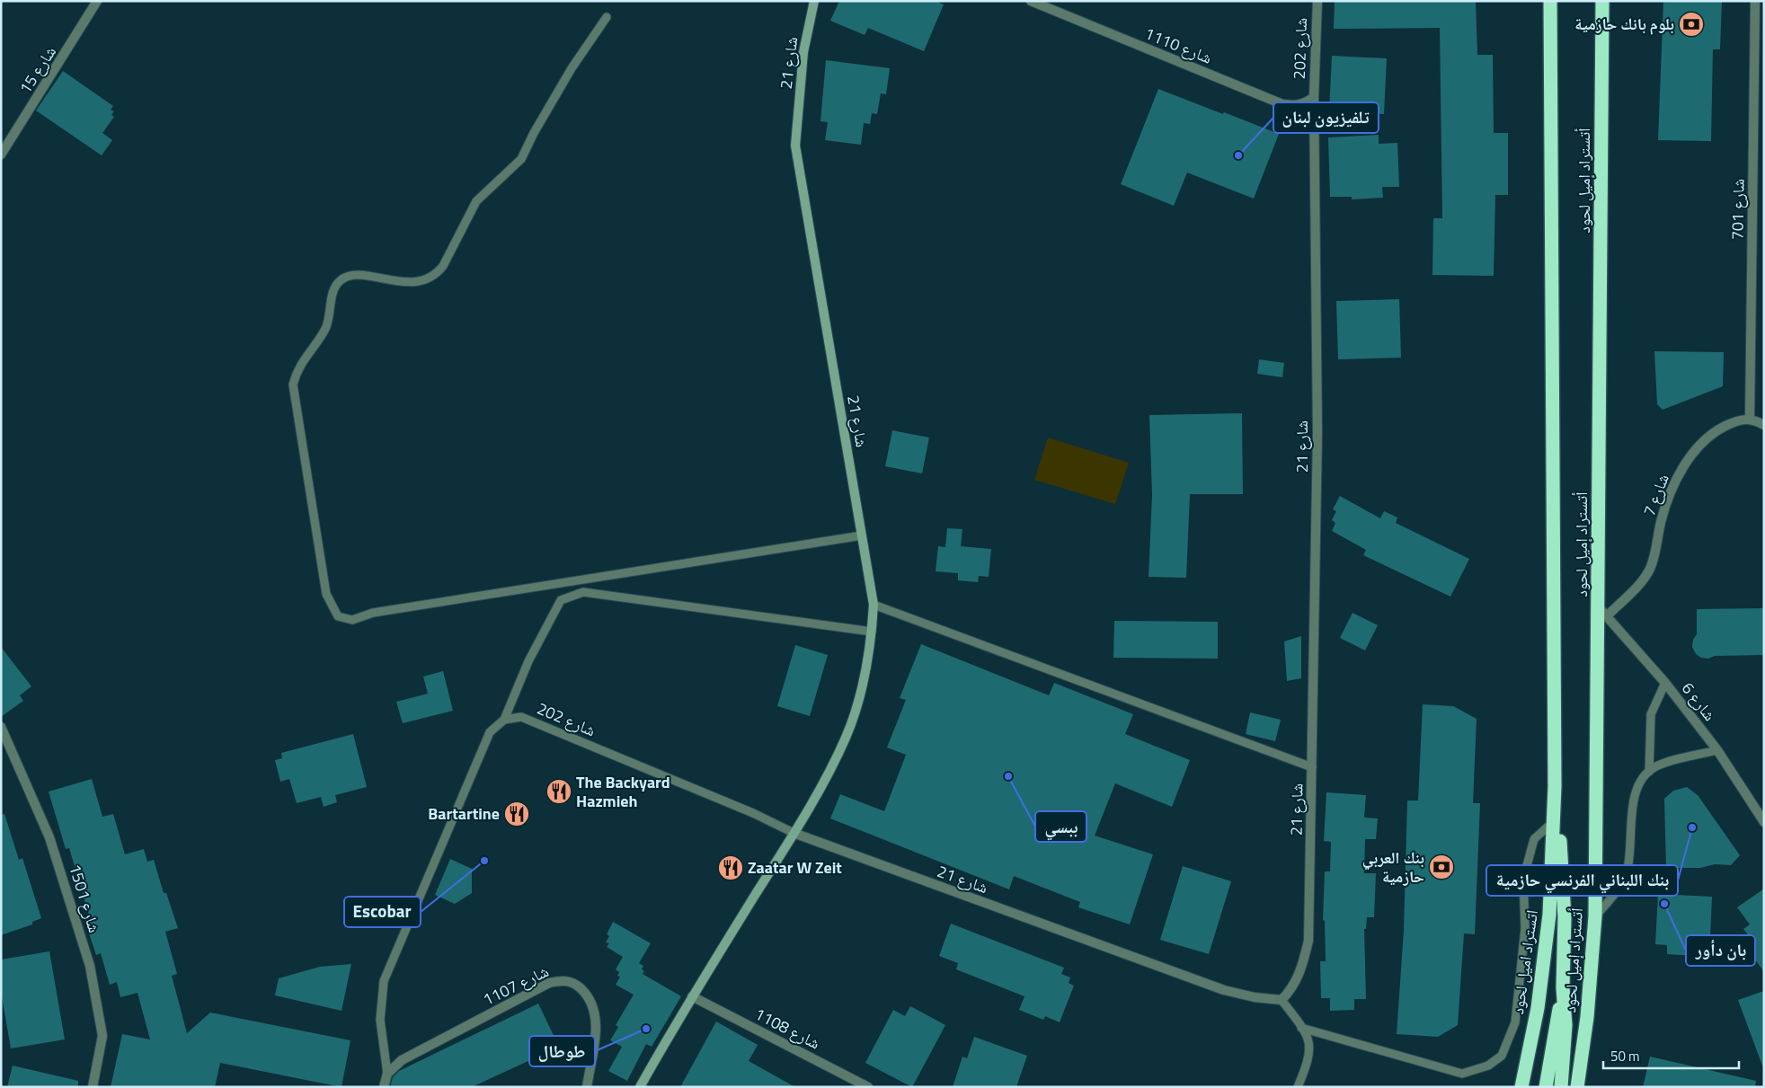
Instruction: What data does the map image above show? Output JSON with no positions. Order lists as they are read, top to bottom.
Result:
{
  "streets": {
    "highway": ["أتستراد إميل لحود", "اتستراد اميل لحود"],
    "main road": ["شارع 21"],
    "street": [
      "شارع 1110",
      "شارع 202",
      "شارع 15",
      "شارع 701",
      "شارع 7",
      "شارع 6",
      "شارع 1501",
      "شارع 1107",
      "شارع 1108"
    ]
  },
  "crossings": [
    ["شارع 1110", "شارع 202"],
    ["شارع 1110", "شارع 21"],
    ["شارع 202", "شارع 21"],
    ["شارع 21", "شارع 1108"],
    ["أتستراد إميل لحود", "شارع 7"],
    ["أتستراد إميل لحود", "شارع 6"],
    ["أتستراد إميل لحود", "اتستراد اميل لحود"],
    ["شارع 701", "شارع 7"],
    ["شارع 7", "شارع 6"]
  ],
  "places": {
    "bank": ["بلوم بانك حازمية", "بنك العربي حازمية"],
    "other": [
      "تلفيزيون لبنان",
      "ببسي",
      "بنك اللبناني الفرنسي حازمية",
      "Escobar",
      "بان دأور",
      "طوطال"
    ],
    "restaurant": ["The Backyard Hazmieh", "Bartartine", "Zaatar W Zeit"]
  },
  "scale_bar": "50 m"
}
